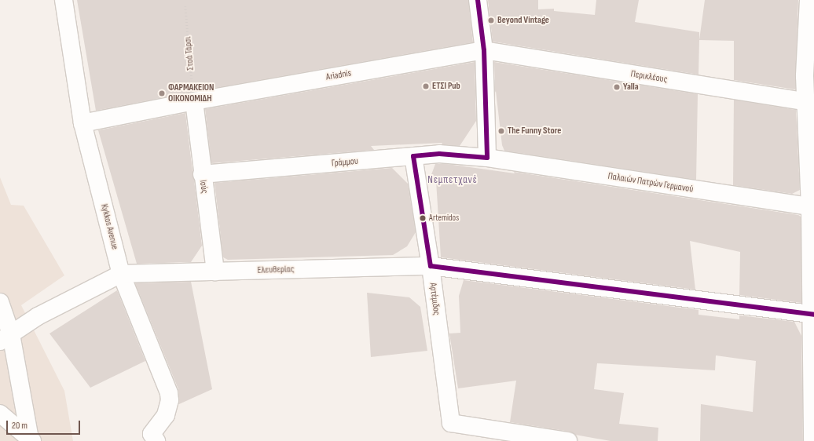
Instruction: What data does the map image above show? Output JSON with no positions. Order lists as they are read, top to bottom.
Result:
{
  "streets": {
    "street": [
      "Ariadnis",
      "Περικλέους",
      "Γράμμου",
      "Παλαιών Πατρών Γερμανού",
      "Ιούς",
      "Kykkos Avenue",
      "Ελευθερίας",
      "Αρτέμιδος"
    ],
    "path": ["Στοά Τάρσι"]
  },
  "crossings": [
    ["Στοά Τάρσι", "Ariadnis"],
    ["Στοά Τάρσι", "Ιούς"],
    ["Ariadnis", "Περικλέους"],
    ["Ariadnis", "Ιούς"],
    ["Ariadnis", "Kykkos Avenue"],
    ["Γράμμου", "Παλαιών Πατρών Γερμανού"],
    ["Γράμμου", "Ιούς"],
    ["Γράμμου", "Αρτέμιδος"],
    ["Ιούς", "Ελευθερίας"],
    ["Kykkos Avenue", "Ελευθερίας"],
    ["Ελευθερίας", "Αρτέμιδος"]
  ],
  "districts": ["Νεμπετχανέ"],
  "places": [
    "Beyond Vintage",
    "ΕΤΣΙ Pub",
    "Yalla",
    "ΦΑΡΜΑΚΕΙΟΝ ΟΙΚΟΝΟΜΙΔΗ",
    "The Funny Store",
    "Artemidos"
  ],
  "scale_bar": "20 m"
}
